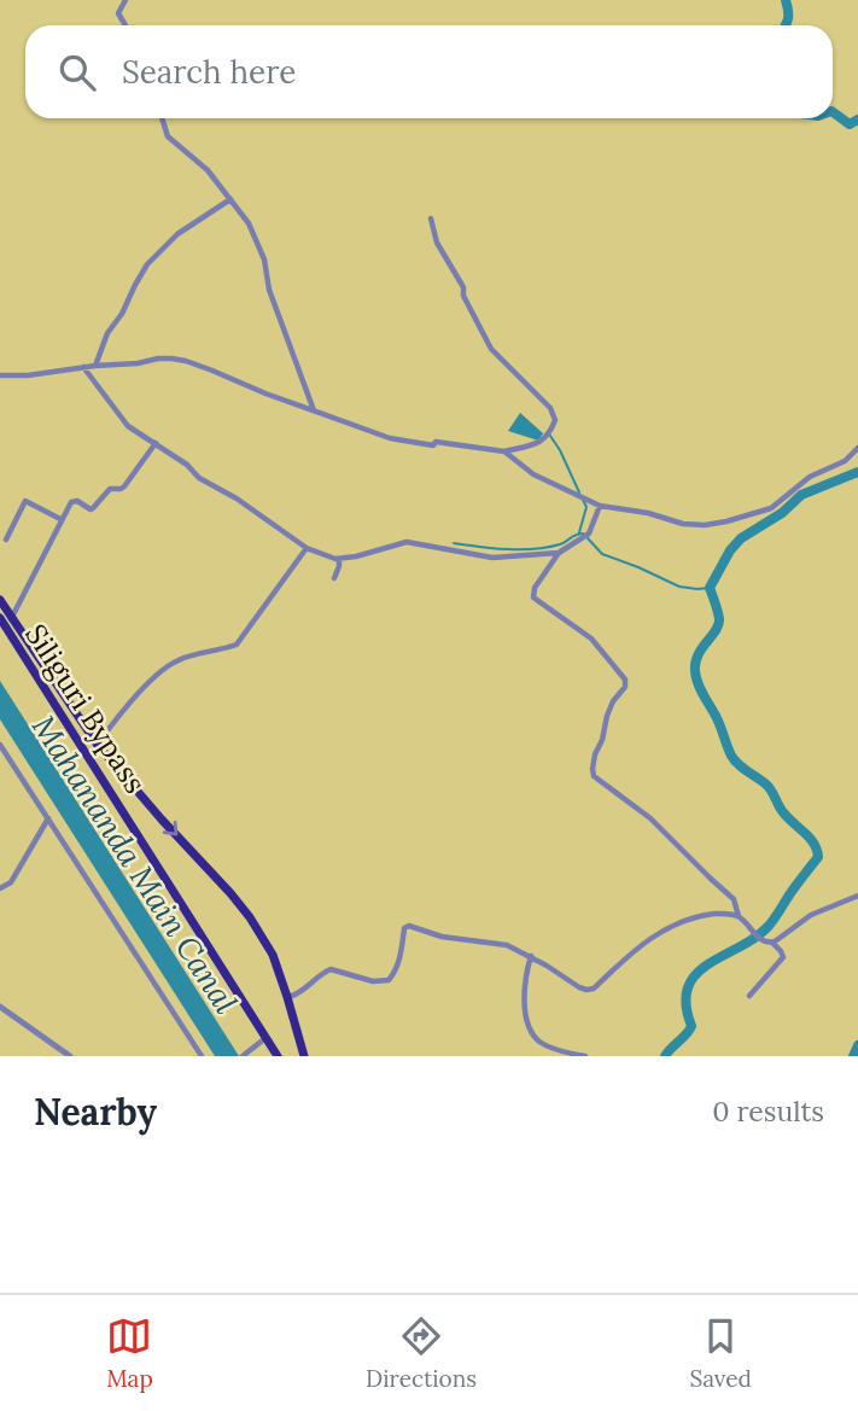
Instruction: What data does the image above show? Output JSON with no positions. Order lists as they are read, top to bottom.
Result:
{
  "streets": {
    "highway": ["Siliguri Bypass"]
  },
  "water": ["Mahananda Main Canal"],
  "page": {
    "search": "Search here",
    "heading": ["Nearby", "0 results"],
    "nav": ["Map", "Directions", "Saved"]
  }
}
